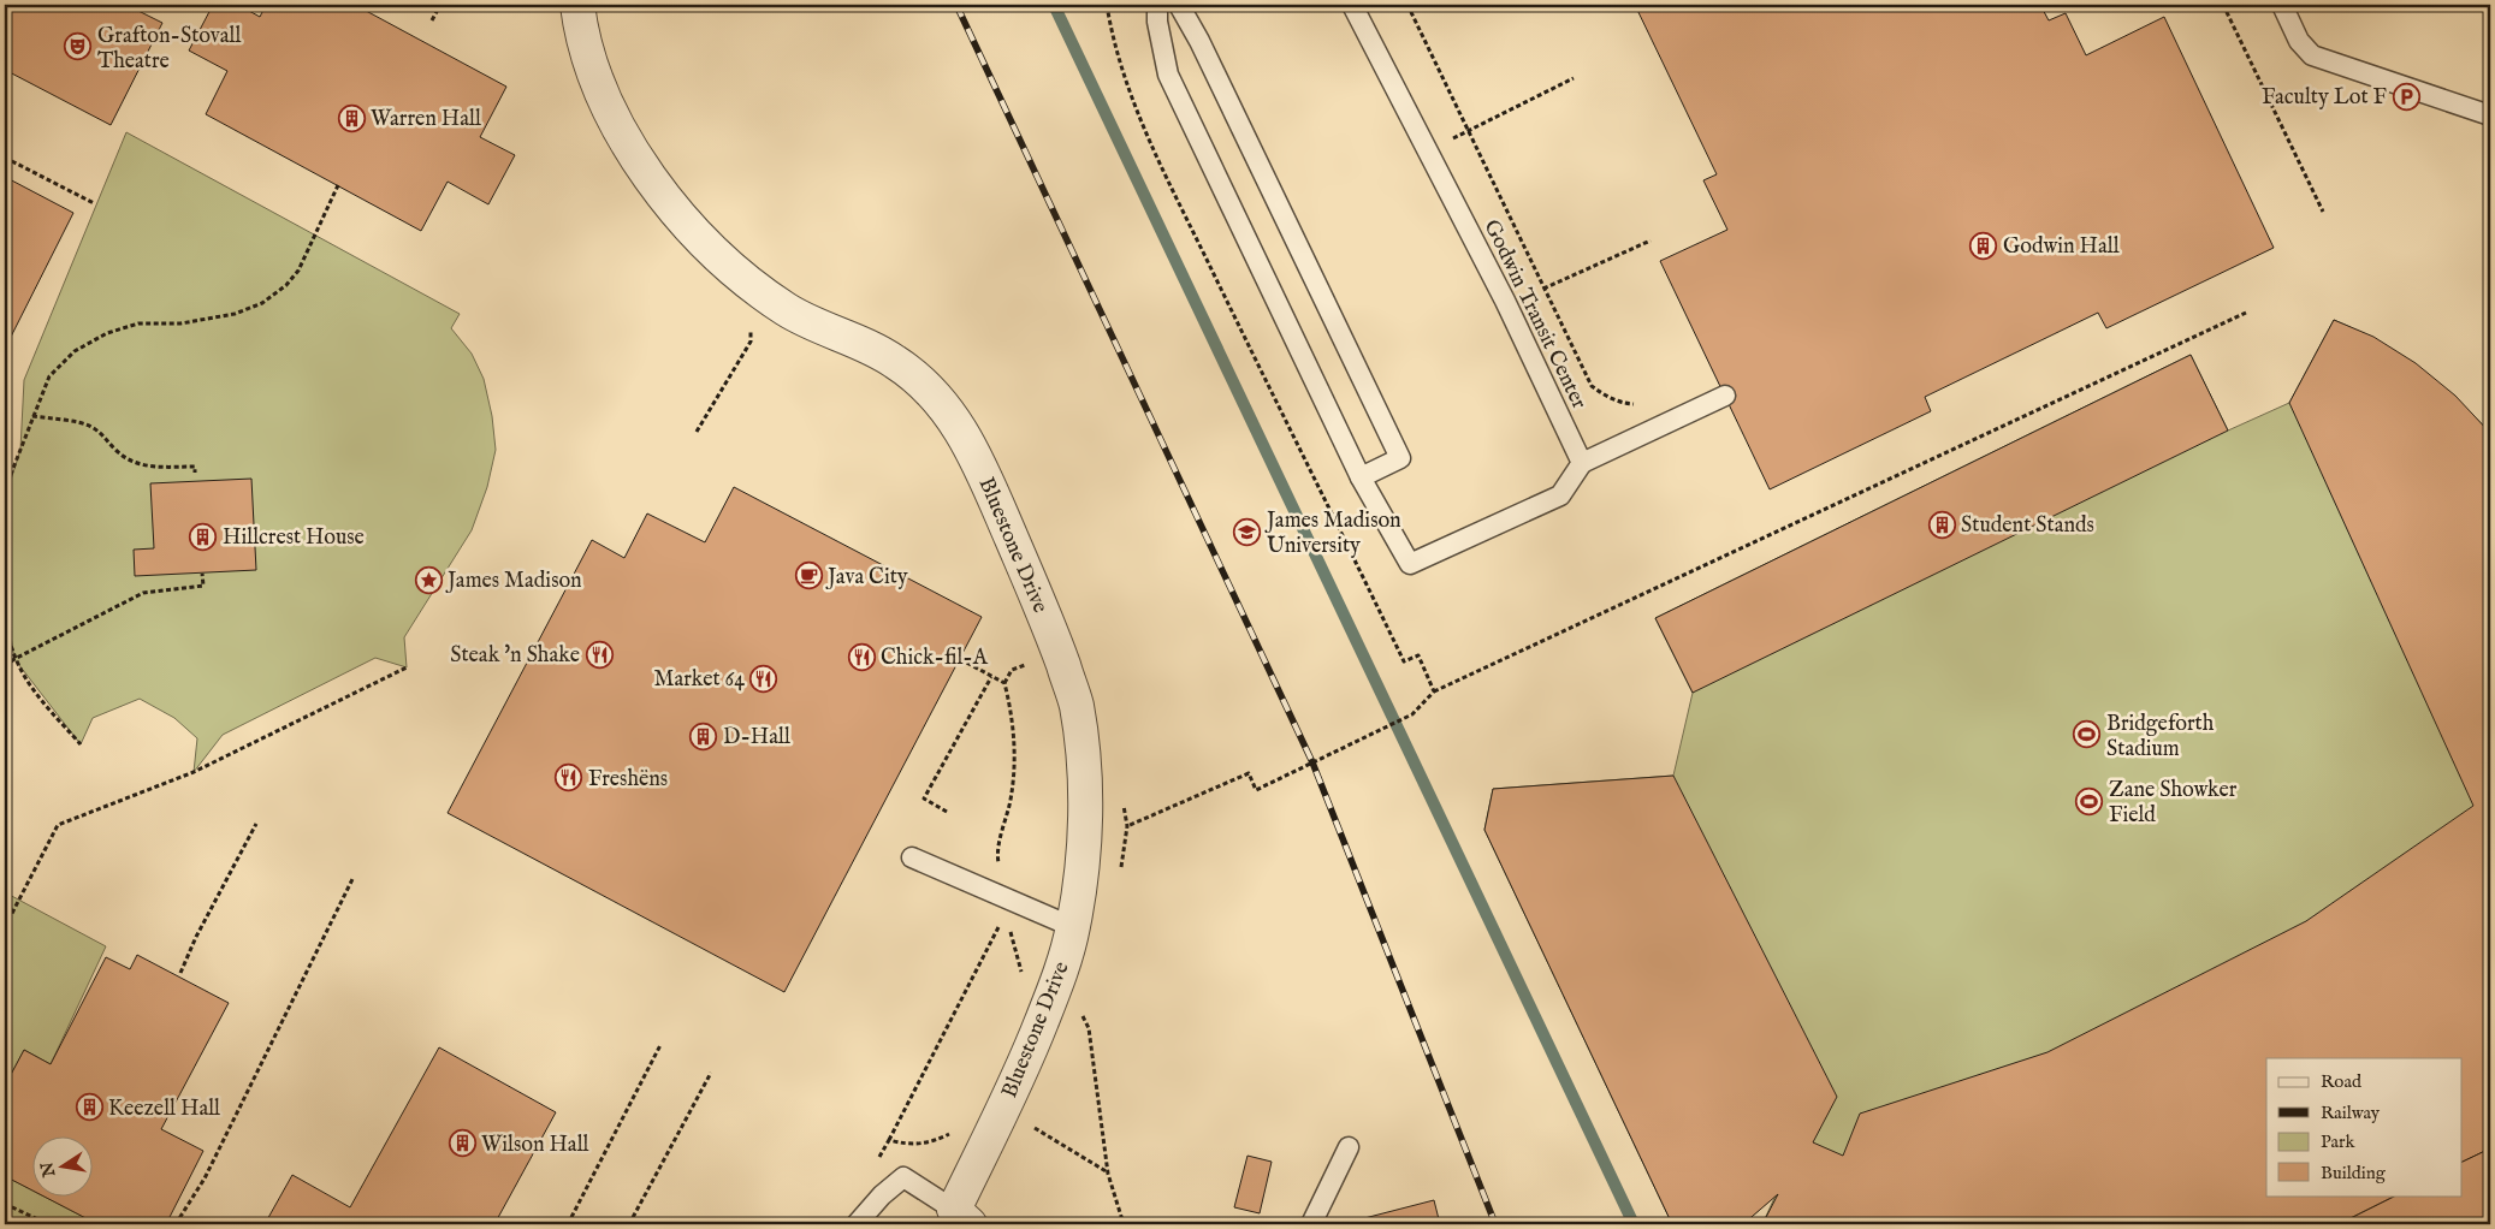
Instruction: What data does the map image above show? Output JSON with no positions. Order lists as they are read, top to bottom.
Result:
{
  "streets": {
    "street": ["Bluestone Drive"],
    "lane": ["Godwin Transit Center"]
  },
  "places": {
    "theatre": ["Grafton-Stovall Theatre"],
    "parking": ["Faculty Lot F"],
    "building": [
      "Warren Hall",
      "Godwin Hall",
      "Student Stands",
      "Hillcrest House",
      "D-Hall",
      "Keezell Hall",
      "Wilson Hall"
    ],
    "school or university": ["James Madison University"],
    "cafe": ["Java City"],
    "place": ["James Madison"],
    "restaurant": [
      "Steak 'n Shake",
      "Chick-fil-A",
      "Market 64",
      "Freshëns"
    ],
    "sports": ["Bridgeforth Stadium", "Zane Showker Field"]
  },
  "legend": [
    "Road",
    "Railway",
    "Park",
    "Building"
  ],
  "north": "left"
}
